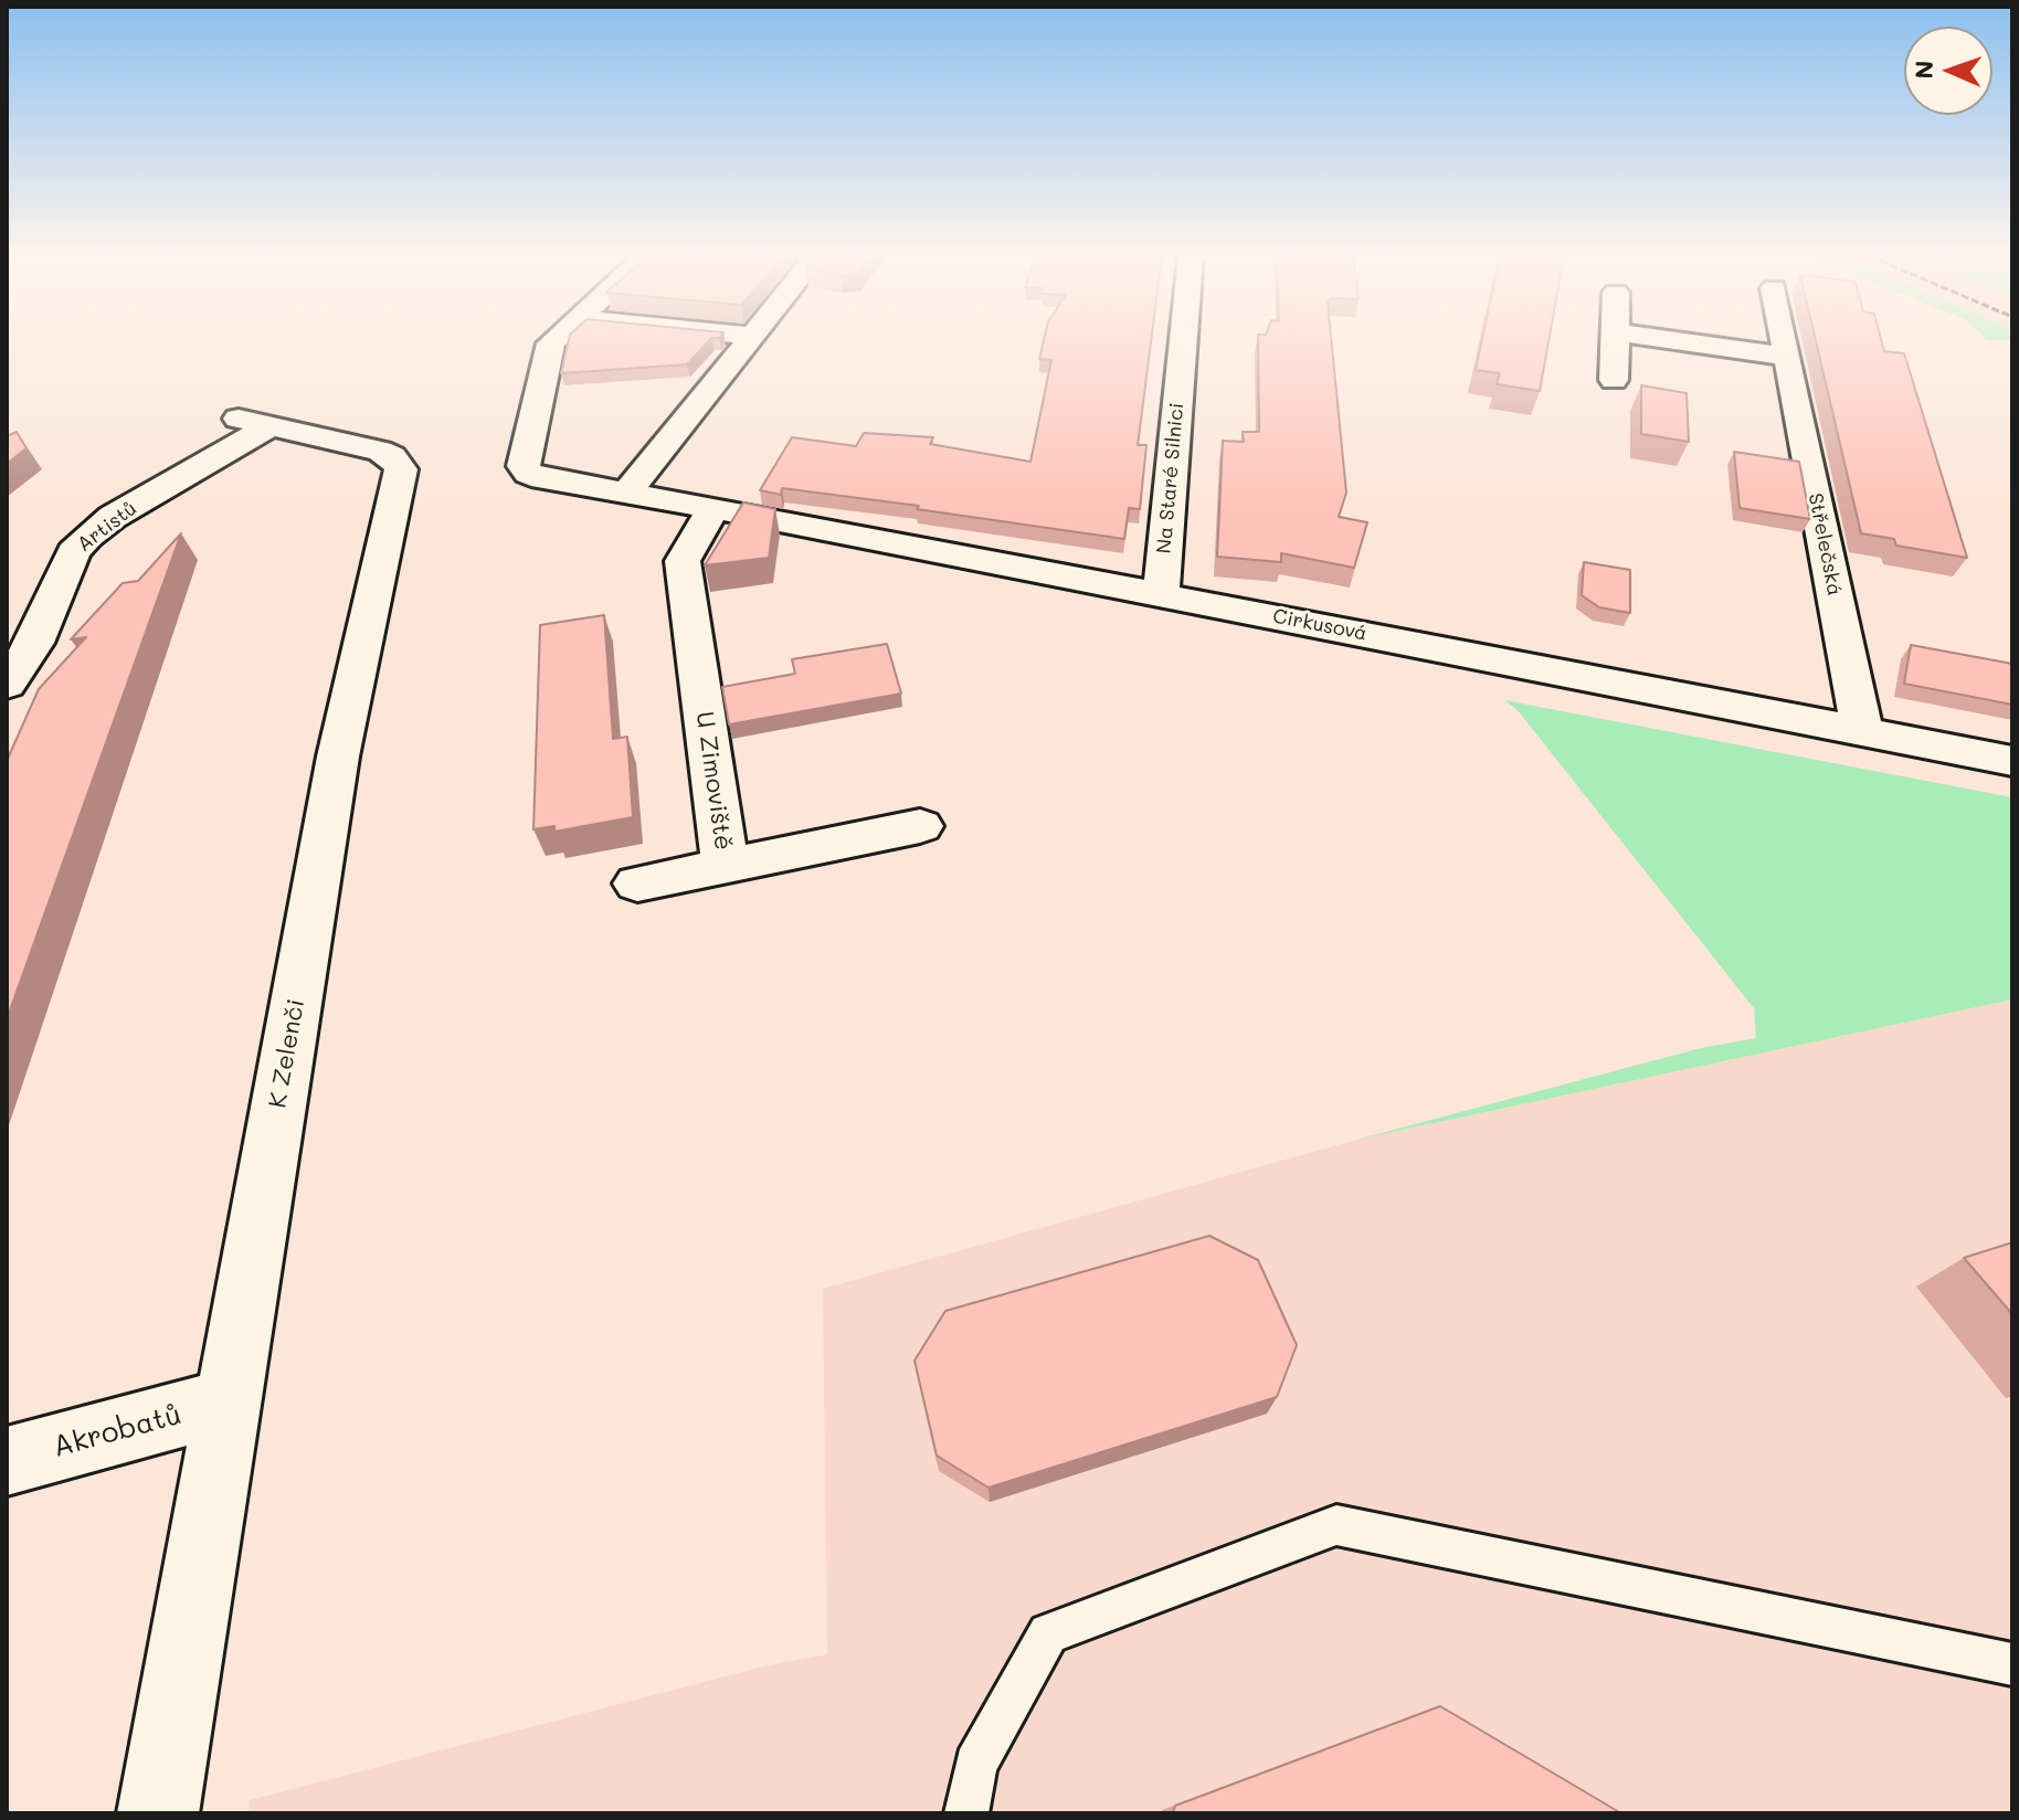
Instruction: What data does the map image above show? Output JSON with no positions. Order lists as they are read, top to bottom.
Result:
{
  "streets": {
    "street": [
      "Na Staré Silnici",
      "Artistů",
      "Střelečská",
      "Cirkusová",
      "U Zimoviště",
      "K Zelenči",
      "Akrobatů"
    ]
  },
  "crossings": [
    ["Na Staré Silnici", "Cirkusová"],
    ["Artistů", "K Zelenči"],
    ["Střelečská", "Cirkusová"],
    ["Cirkusová", "U Zimoviště"],
    ["K Zelenči", "Akrobatů"]
  ],
  "north": "left"
}
